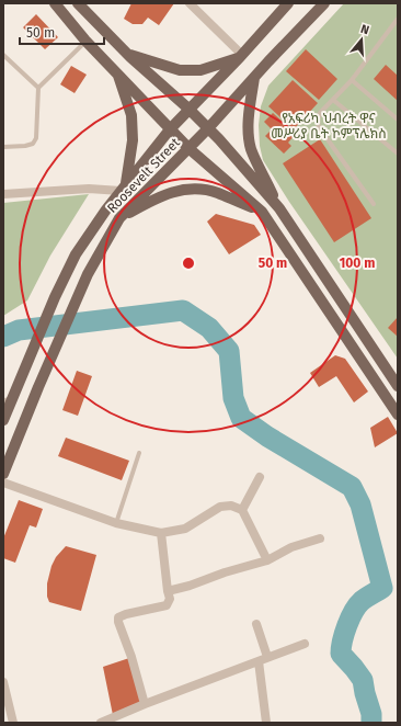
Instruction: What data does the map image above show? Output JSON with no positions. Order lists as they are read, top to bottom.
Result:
{
  "streets": {
    "main road": ["Roosevelt Street"]
  },
  "parks": ["የአፍሪካ ህብረት ዋና መሥሪያ ቤት ኮምፕሌክስ"],
  "scale_bar": "50 m",
  "north": "top",
  "rings": ["50 m", "100 m"]
}
